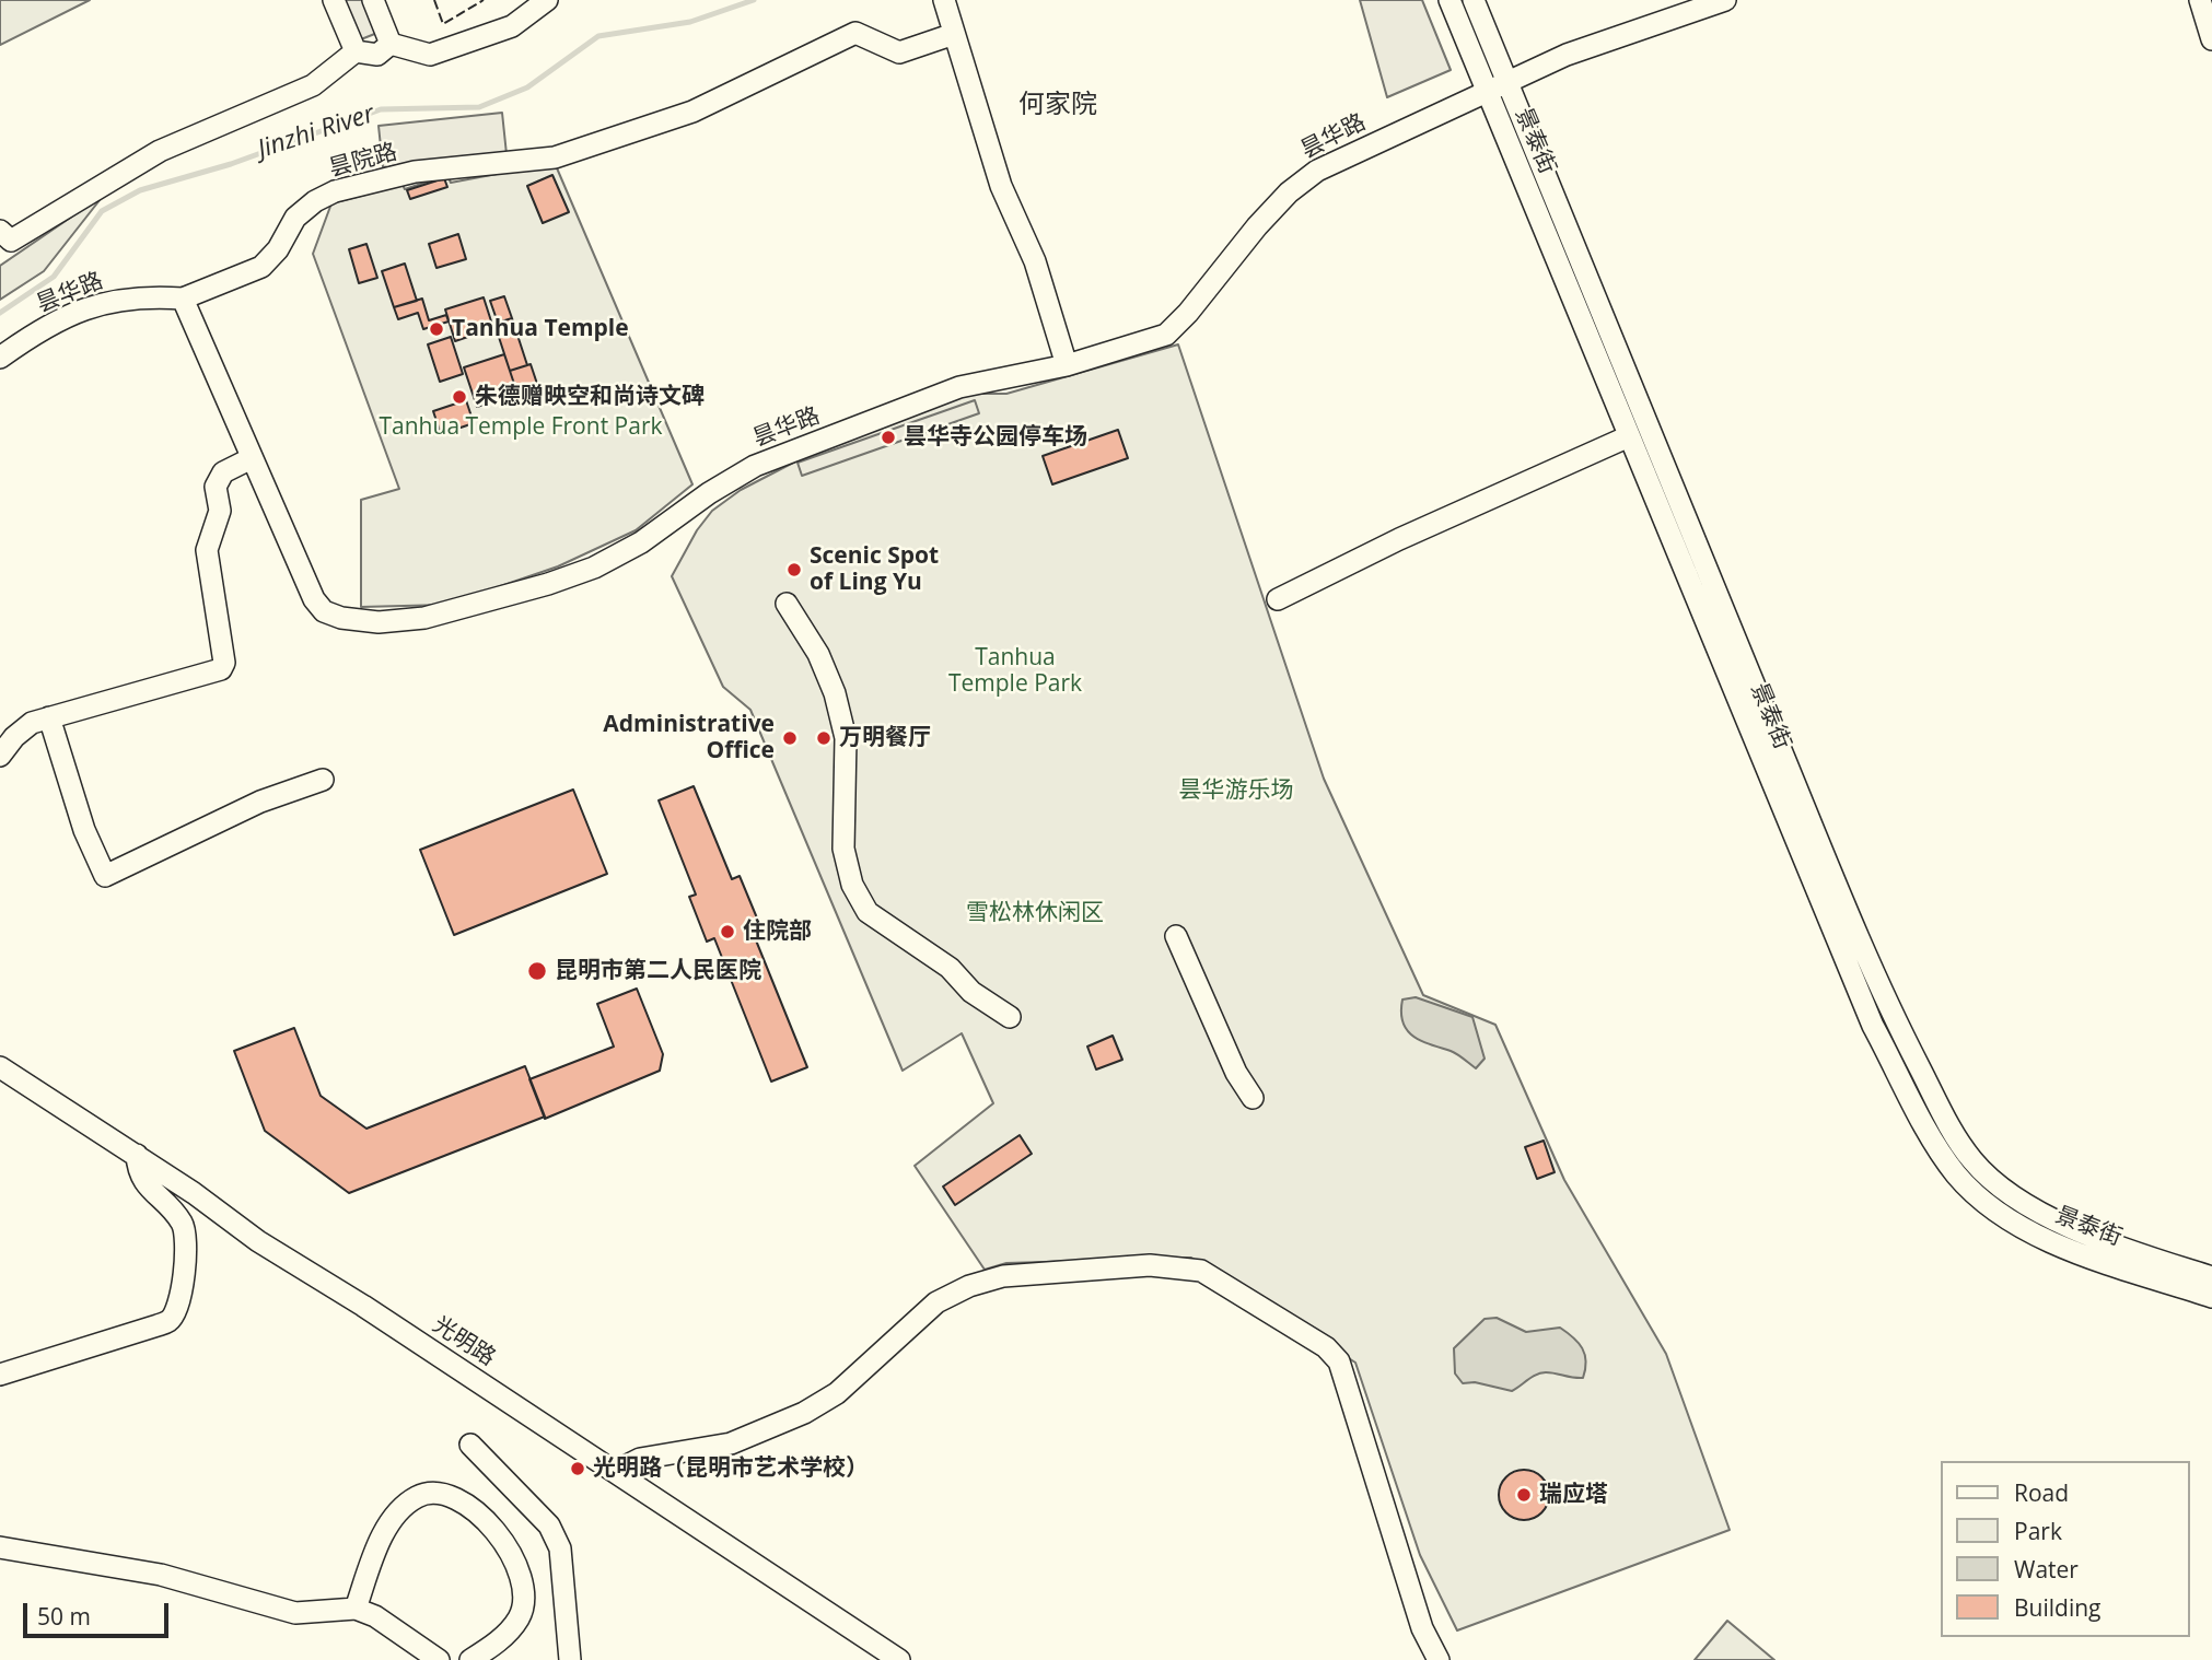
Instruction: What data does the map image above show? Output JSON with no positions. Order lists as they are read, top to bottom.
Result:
{
  "streets": {
    "street": [
      "昙华路",
      "景泰街",
      "昙院路",
      "光明路"
    ]
  },
  "crossings": [
    ["昙华路", "景泰街"],
    ["昙华路", "昙院路"]
  ],
  "districts": ["何家院"],
  "water": ["Jinzhi River"],
  "parks": [
    "Tanhua Temple Front Park",
    "Tanhua Temple Park",
    "昙华游乐场",
    "雪松林休闲区"
  ],
  "places": [
    "Tanhua Temple",
    "朱德赠映空和尚诗文碑",
    "昙华寺公园停车场",
    "Scenic Spot of Ling Yu",
    "Administrative Office",
    "万明餐厅",
    "住院部",
    "昆明市第二人民医院",
    "光明路（昆明市艺术学校）",
    "瑞应塔"
  ],
  "legend": [
    "Road",
    "Park",
    "Water",
    "Building"
  ],
  "scale_bar": "50 m"
}
